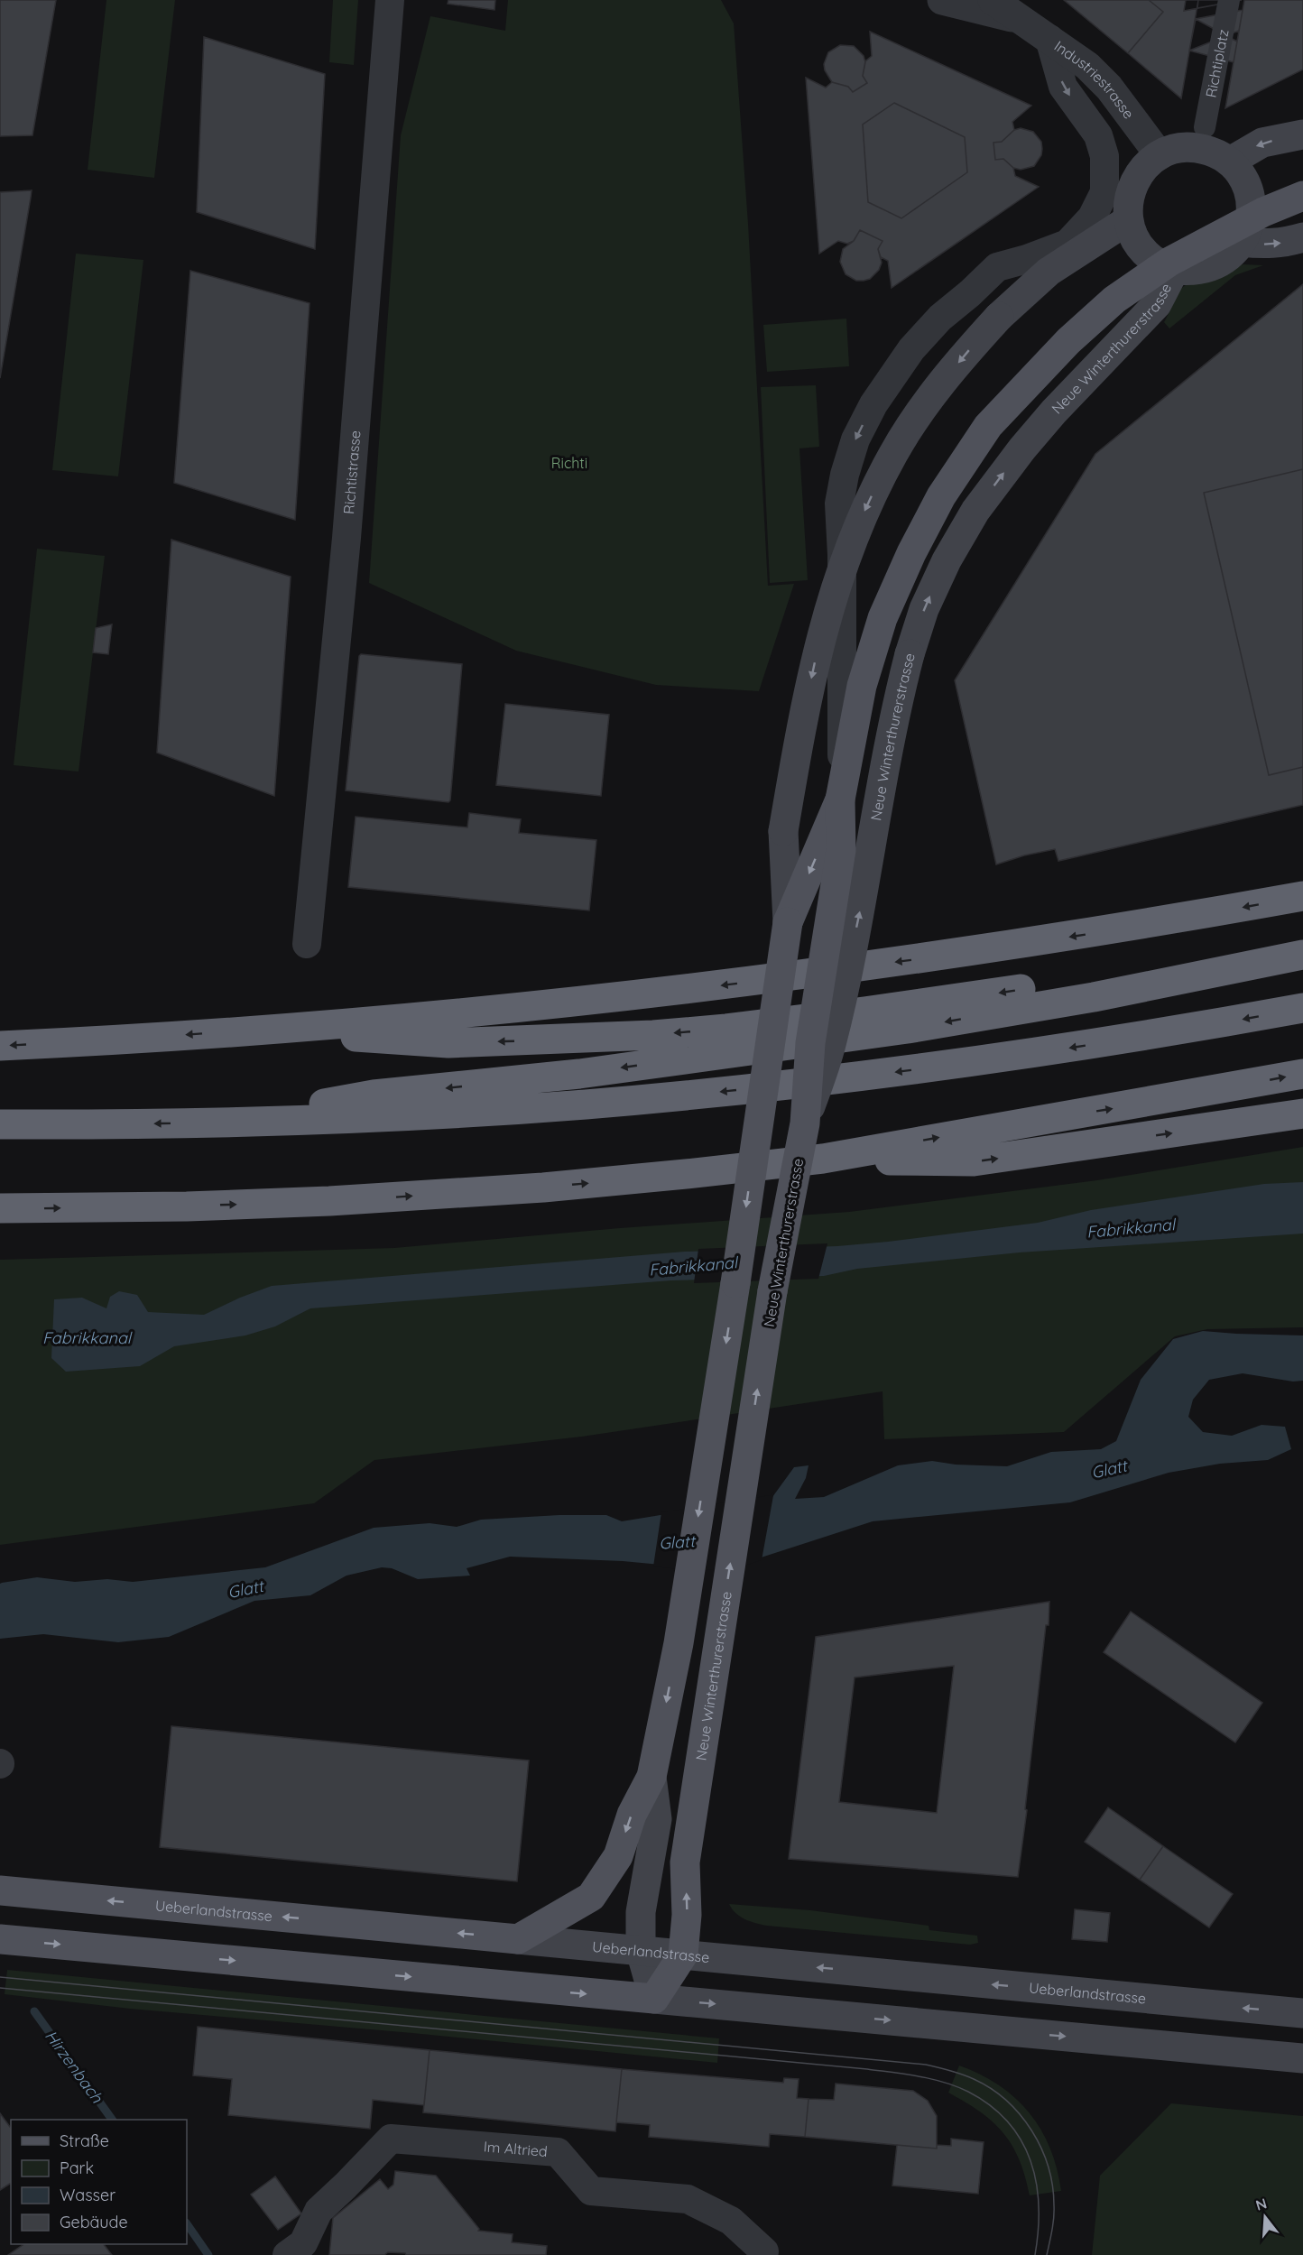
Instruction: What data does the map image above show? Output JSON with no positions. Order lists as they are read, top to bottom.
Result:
{
  "streets": {
    "main road": ["Neue Winterthurerstrasse", "Ueberlandstrasse"],
    "street": [
      "Richtiplatz",
      "Industriestrasse",
      "Richtistrasse",
      "Im Altried"
    ]
  },
  "crossings": [
    ["Industriestrasse", "Neue Winterthurerstrasse"],
    ["Neue Winterthurerstrasse", "Ueberlandstrasse"]
  ],
  "water": ["Fabrikkanal", "Glatt", "Hirzenbach"],
  "parks": ["Richti"],
  "legend": [
    "Straße",
    "Park",
    "Wasser",
    "Gebäude"
  ],
  "north": "top"
}
